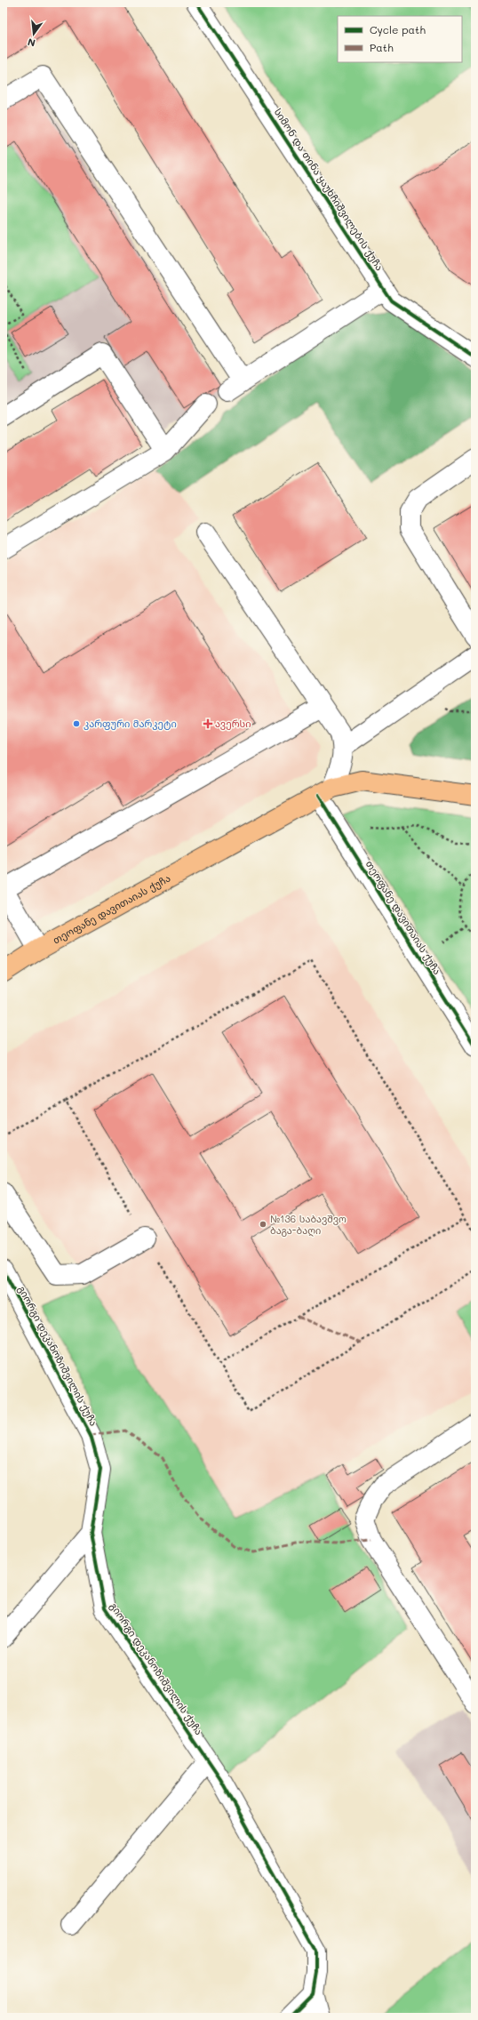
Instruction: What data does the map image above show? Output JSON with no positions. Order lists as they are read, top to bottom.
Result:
{
  "streets": {
    "main road": ["თეოფანე დავითაიას ქუჩა"],
    "street": ["სიმონ და თინა ყაუხჩიშვილების ქუჩა", "გიორგი დეკანოზიშვილის ქუჩა"]
  },
  "places": {
    "other": ["კარფური მარკეტი", "№136 საბავშვო ბაგა-ბაღი"],
    "health": ["ავერსი"]
  },
  "legend": ["Cycle path", "Path"],
  "north": "bottom"
}
